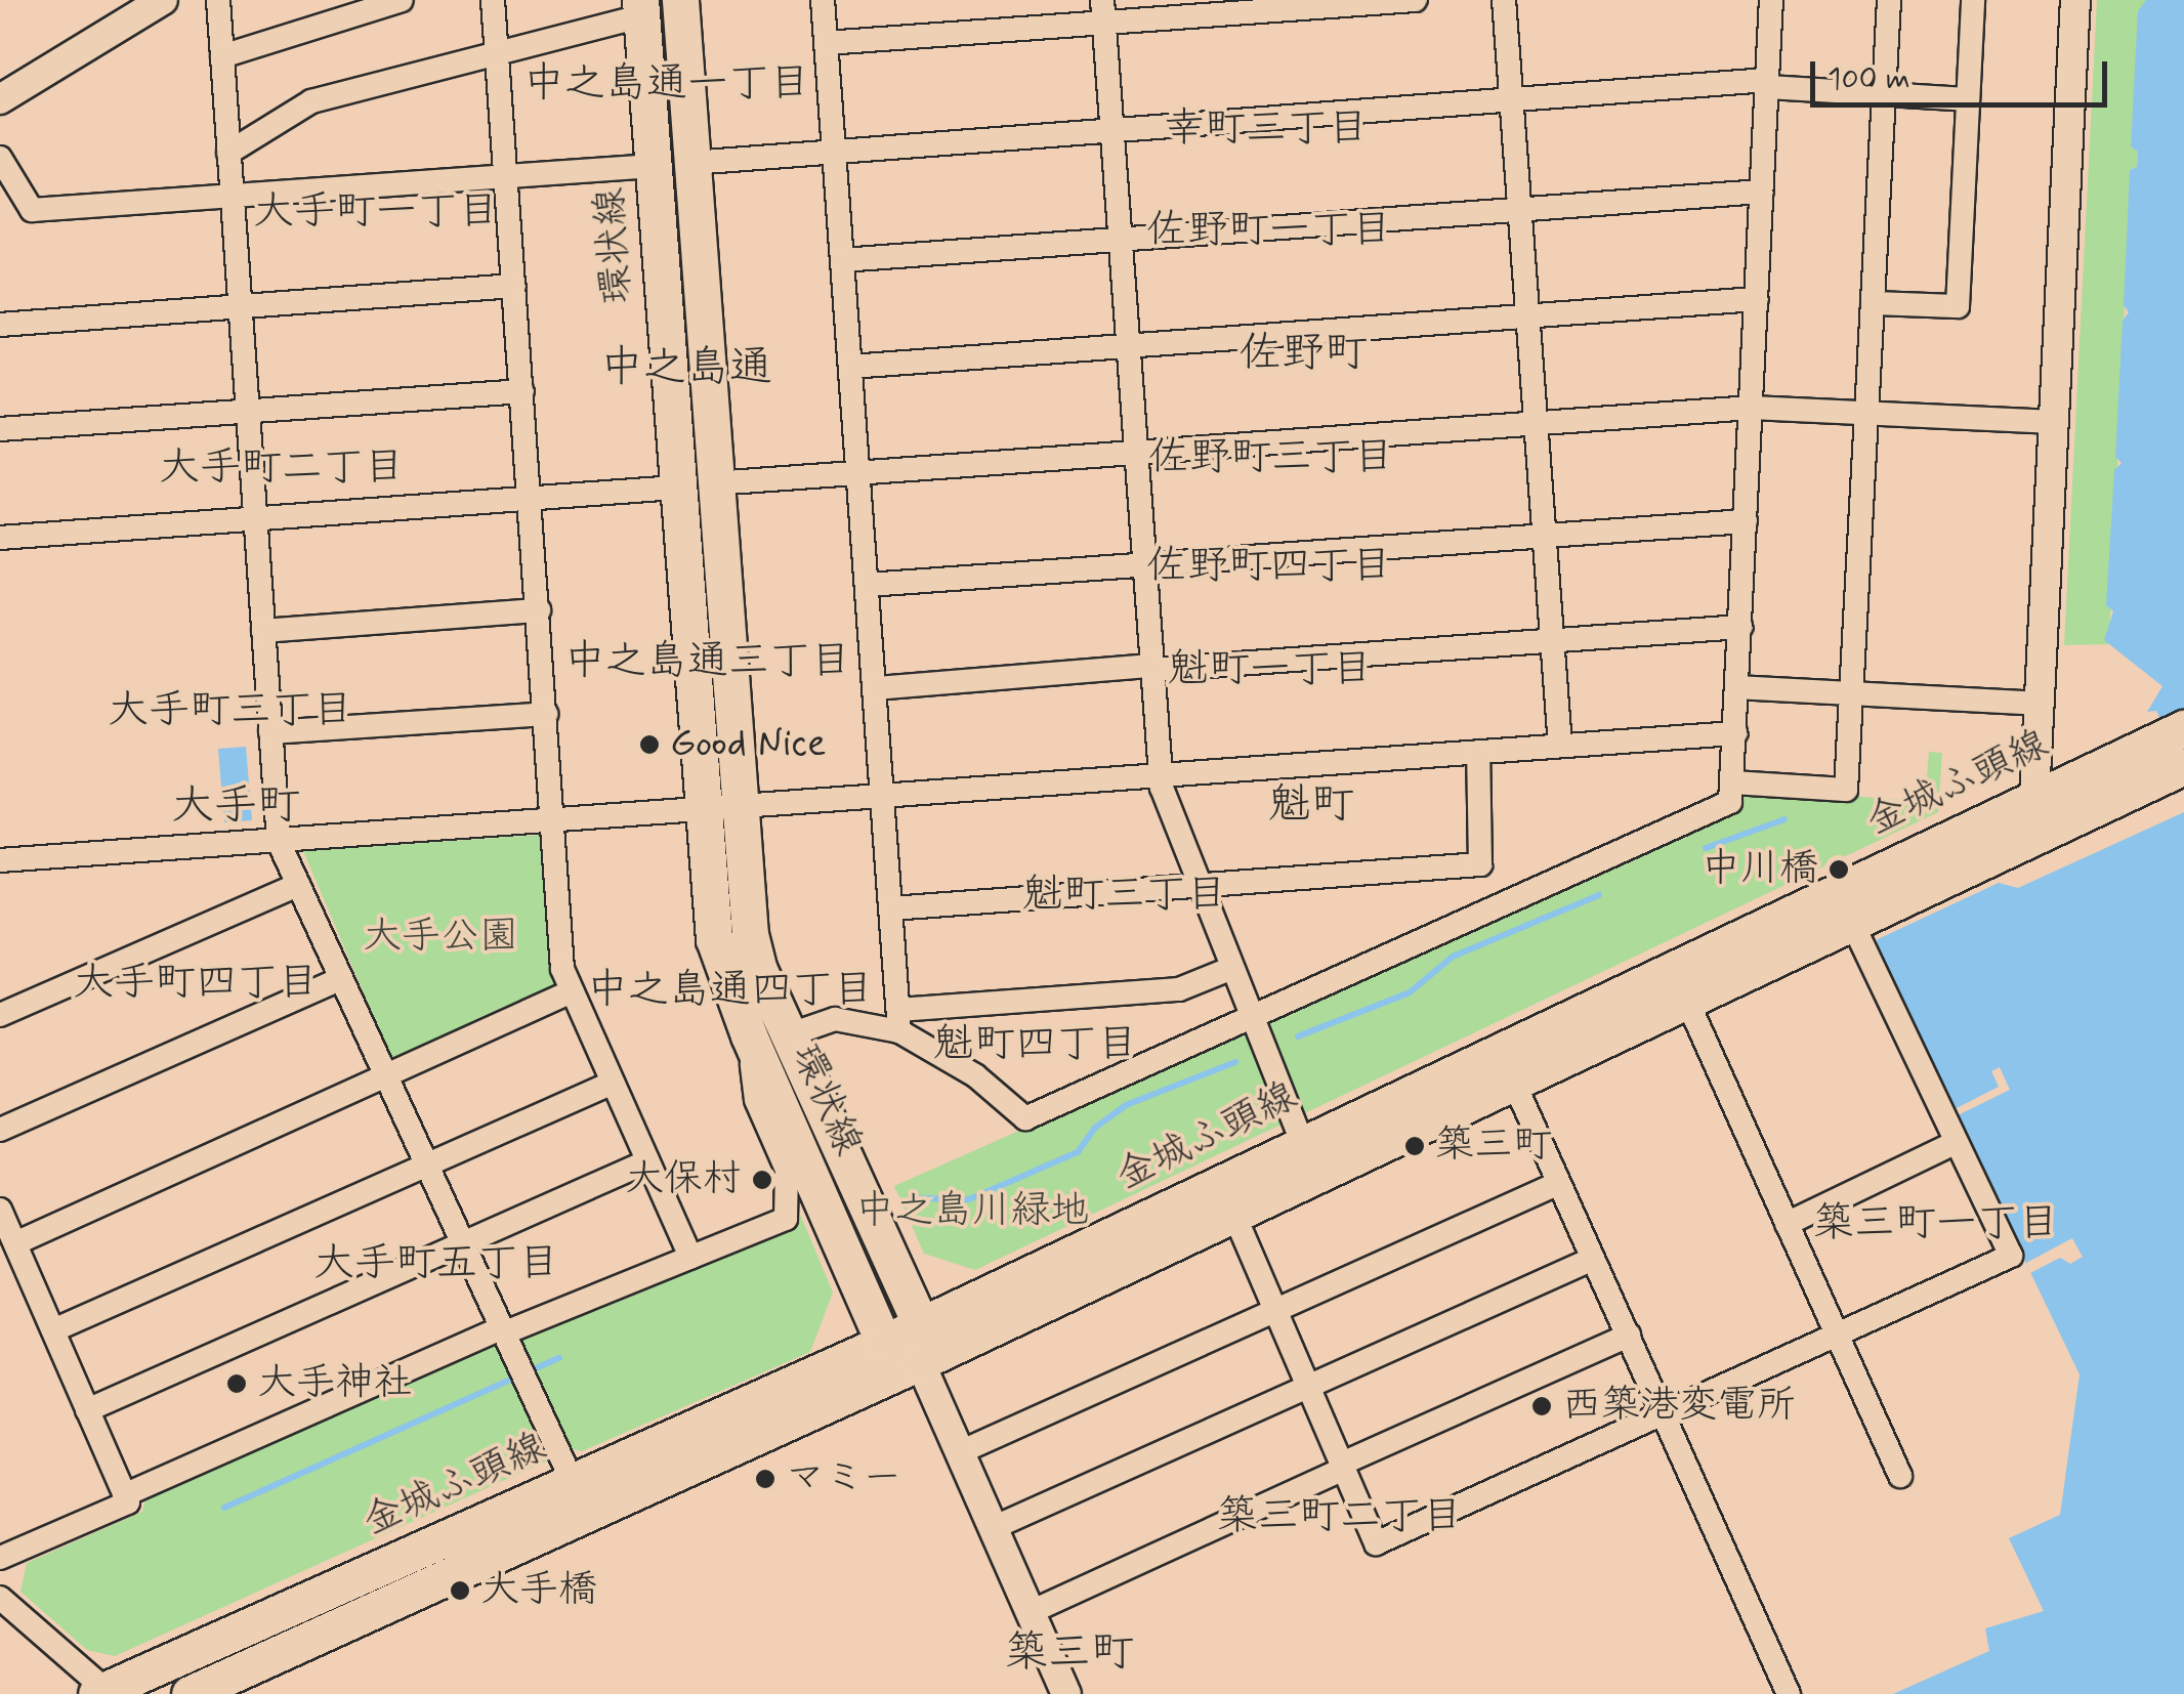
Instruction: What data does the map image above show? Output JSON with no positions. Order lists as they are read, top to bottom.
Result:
{
  "streets": {
    "main road": ["環状線", "金城ふ頭線"]
  },
  "crossings": [
    ["環状線", "金城ふ頭線"]
  ],
  "districts": [
    "中之島通一丁目",
    "幸町三丁目",
    "大手町一丁目",
    "佐野町一丁目",
    "佐野町",
    "中之島通",
    "佐野町三丁目",
    "大手町二丁目",
    "佐野町四丁目",
    "中之島通三丁目",
    "魁町一丁目",
    "大手町三丁目",
    "魁町",
    "大手町",
    "魁町三丁目",
    "大手町四丁目",
    "中之島通四丁目",
    "魁町四丁目",
    "築三町一丁目",
    "大手町五丁目",
    "築三町二丁目",
    "築三町"
  ],
  "parks": ["大手公園", "中之島川緑地"],
  "places": [
    "Good Nice",
    "中川橋",
    "築三町",
    "大保村",
    "大手神社",
    "西築港変電所",
    "マミー",
    "大手橋"
  ],
  "scale_bar": "100 m"
}
